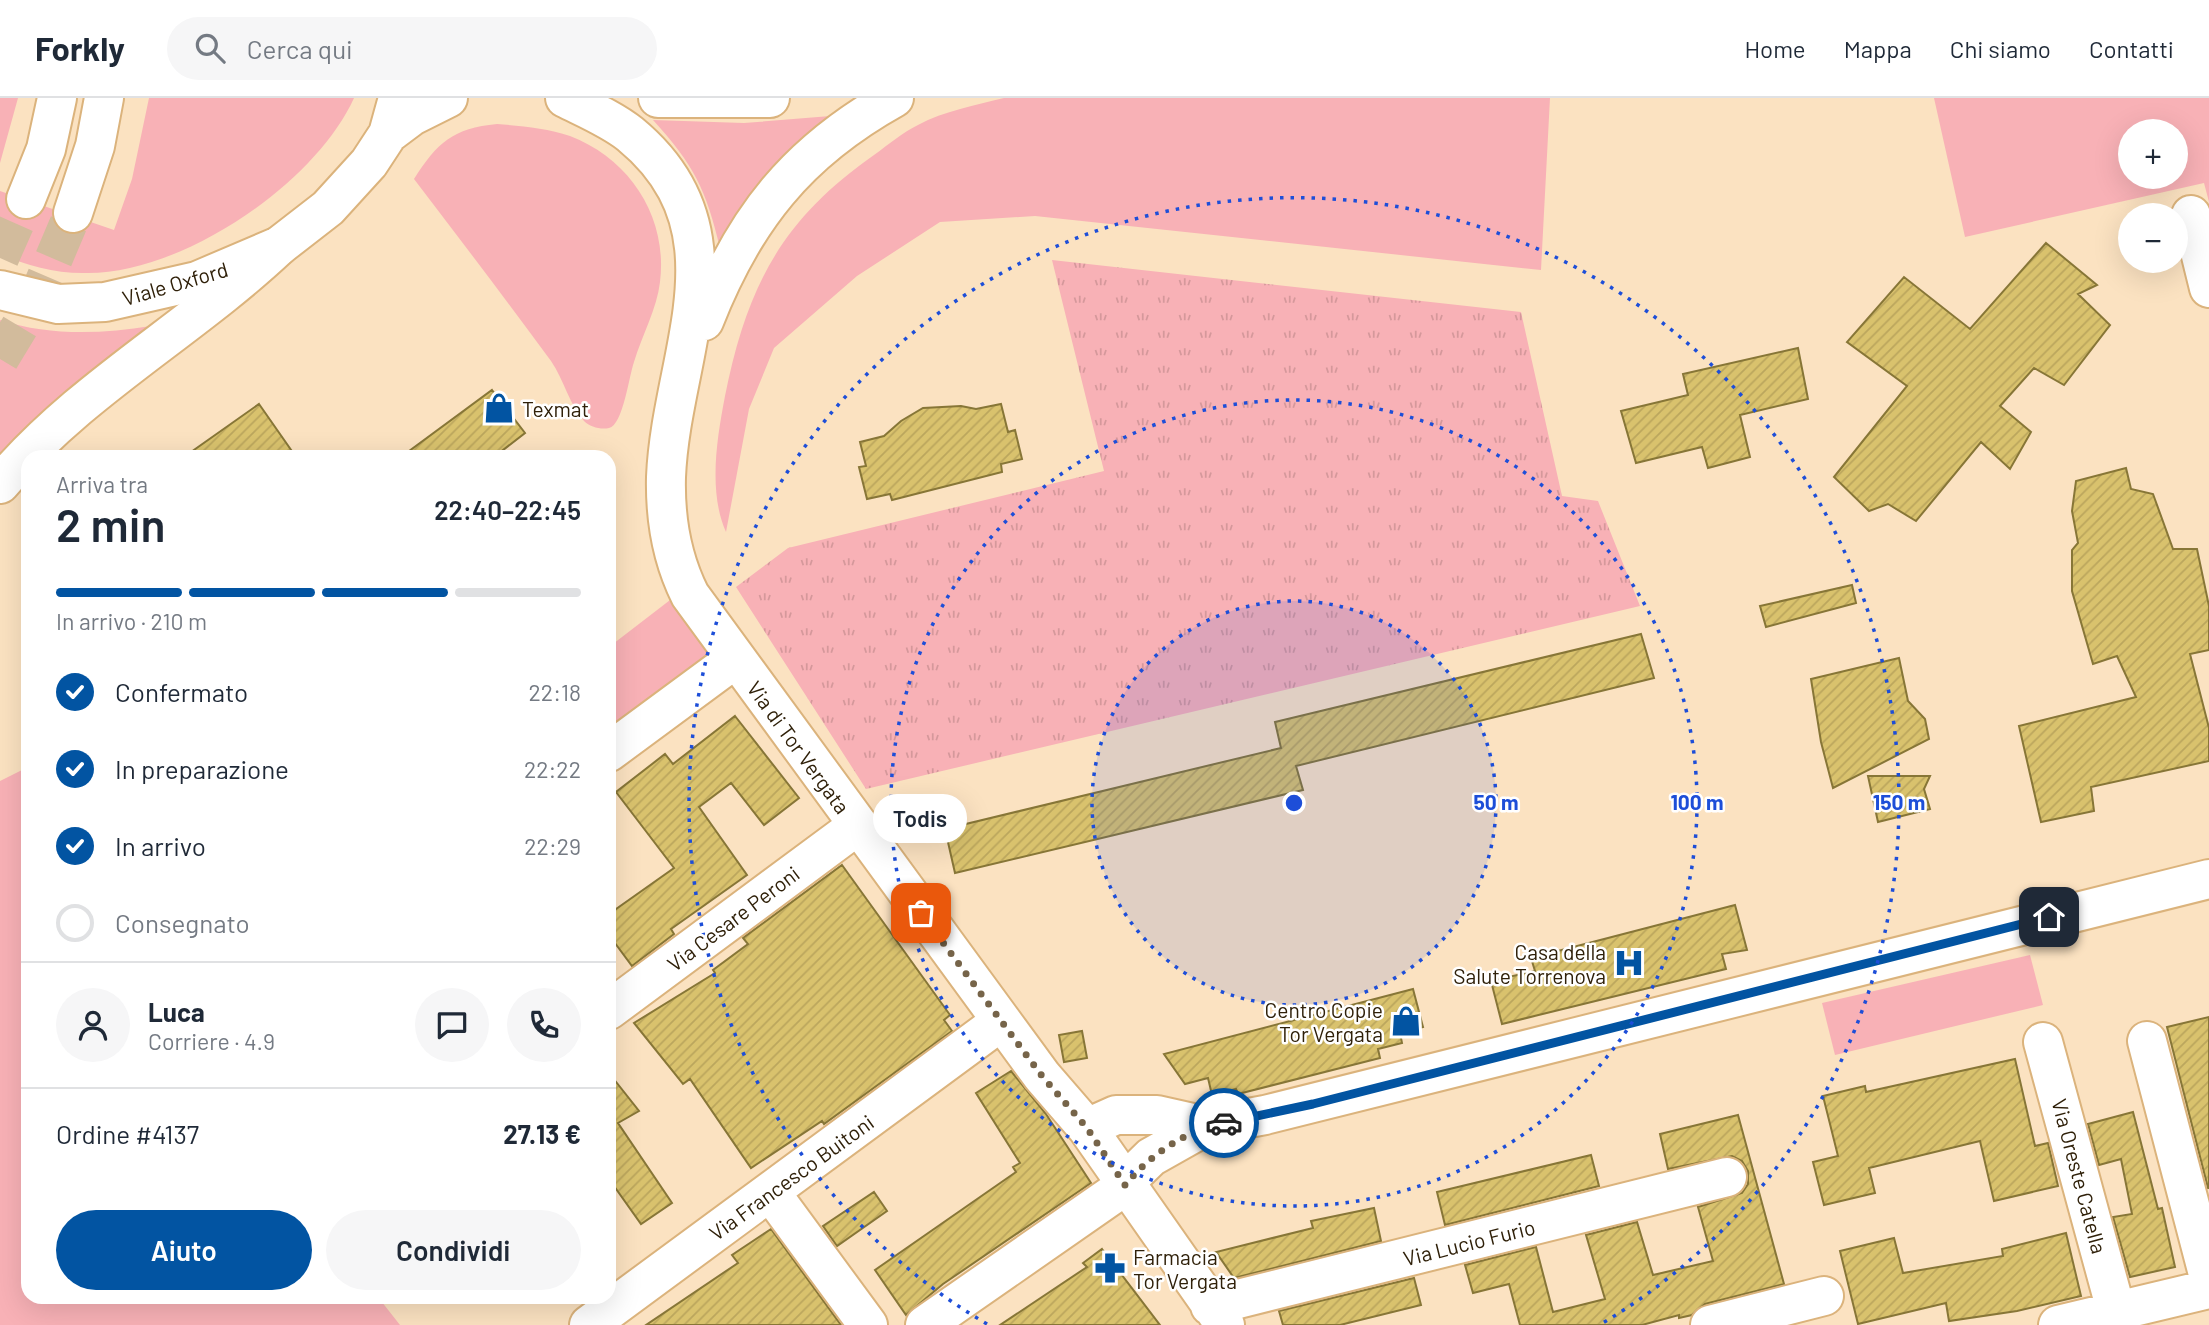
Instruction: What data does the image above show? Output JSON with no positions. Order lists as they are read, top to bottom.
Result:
{
  "streets": {
    "street": [
      "Viale Oxford",
      "Via di Tor Vergata",
      "Via Cesare Peroni",
      "Via Oreste Catella",
      "Via Francesco Buitoni",
      "Via Lucio Furio"
    ]
  },
  "crossings": [
    ["Via di Tor Vergata", "Via Cesare Peroni"],
    ["Via di Tor Vergata", "Via Lucio Furio"]
  ],
  "places": {
    "shop": ["Texmat", "Centro Copie Tor Vergata"],
    "other": ["Todis"],
    "hospital": ["Casa della Salute Torrenova"],
    "pharmacy": ["Farmacia Tor Vergata"]
  },
  "page": {
    "header": "Forkly",
    "search": "Cerca qui",
    "nav": [
      "Home",
      "Mappa",
      "Chi siamo",
      "Contatti"
    ],
    "map_buttons": ["+", "−"],
    "heading": ["2 min", "Arriva tra", "22:40–22:45"],
    "panel": [
      "Luca",
      "Corriere · 4.9",
      "Ordine #4137",
      "27.13 €"
    ],
    "bar": "In arrivo · 210 m",
    "list": [
      ["Confermato", "22:18"],
      ["In preparazione", "22:22"],
      ["In arrivo", "22:29"],
      "Consegnato"
    ],
    "bubble": "Todis",
    "buttons": ["Aiuto", "Condividi"]
  },
  "rings": ["50 m", "100 m", "150 m"]
}
